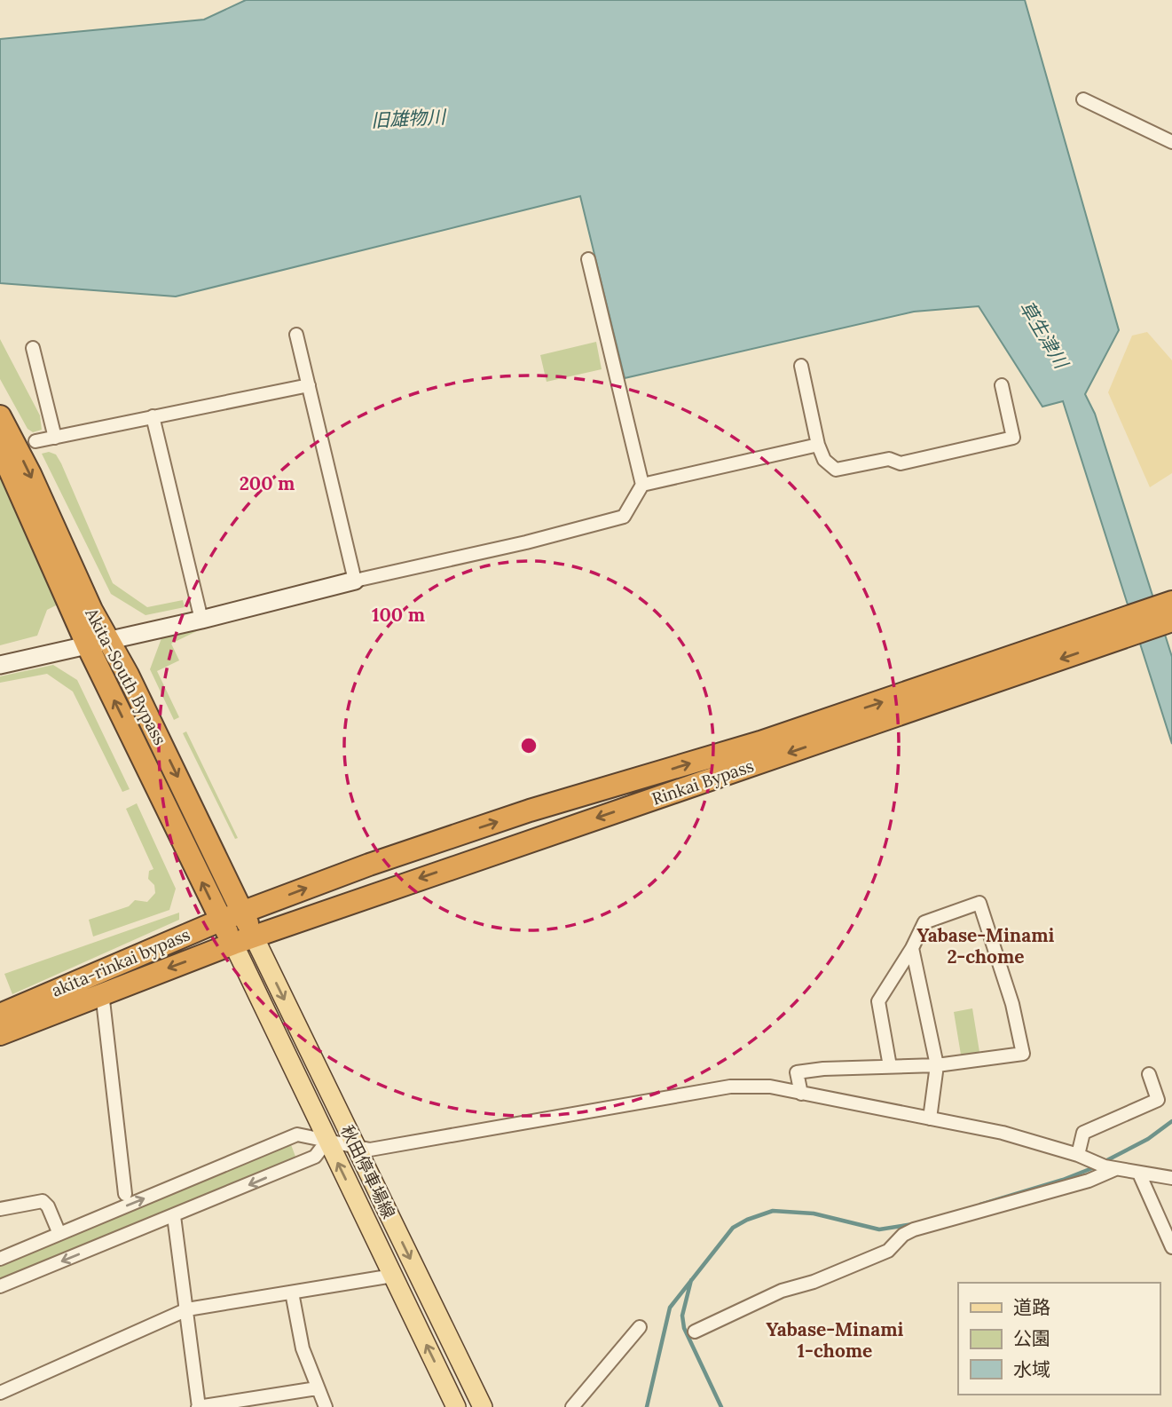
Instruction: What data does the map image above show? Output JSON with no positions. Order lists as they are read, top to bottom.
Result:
{
  "streets": {
    "highway": ["Akita-South Bypass", "Rinkai Bypass", "akita-rinkai bypass"],
    "main road": ["秋田停車場線"]
  },
  "crossings": [
    ["Akita-South Bypass", "Rinkai Bypass"],
    ["Akita-South Bypass", "akita-rinkai bypass"],
    ["Akita-South Bypass", "秋田停車場線"],
    ["Rinkai Bypass", "akita-rinkai bypass"],
    ["Rinkai Bypass", "秋田停車場線"],
    ["akita-rinkai bypass", "秋田停車場線"]
  ],
  "districts": ["Yabase-Minami 2-chome", "Yabase-Minami 1-chome"],
  "water": ["旧雄物川", "草生津川"],
  "legend": ["道路", "公園", "水域"],
  "rings": ["200 m", "100 m"]
}
